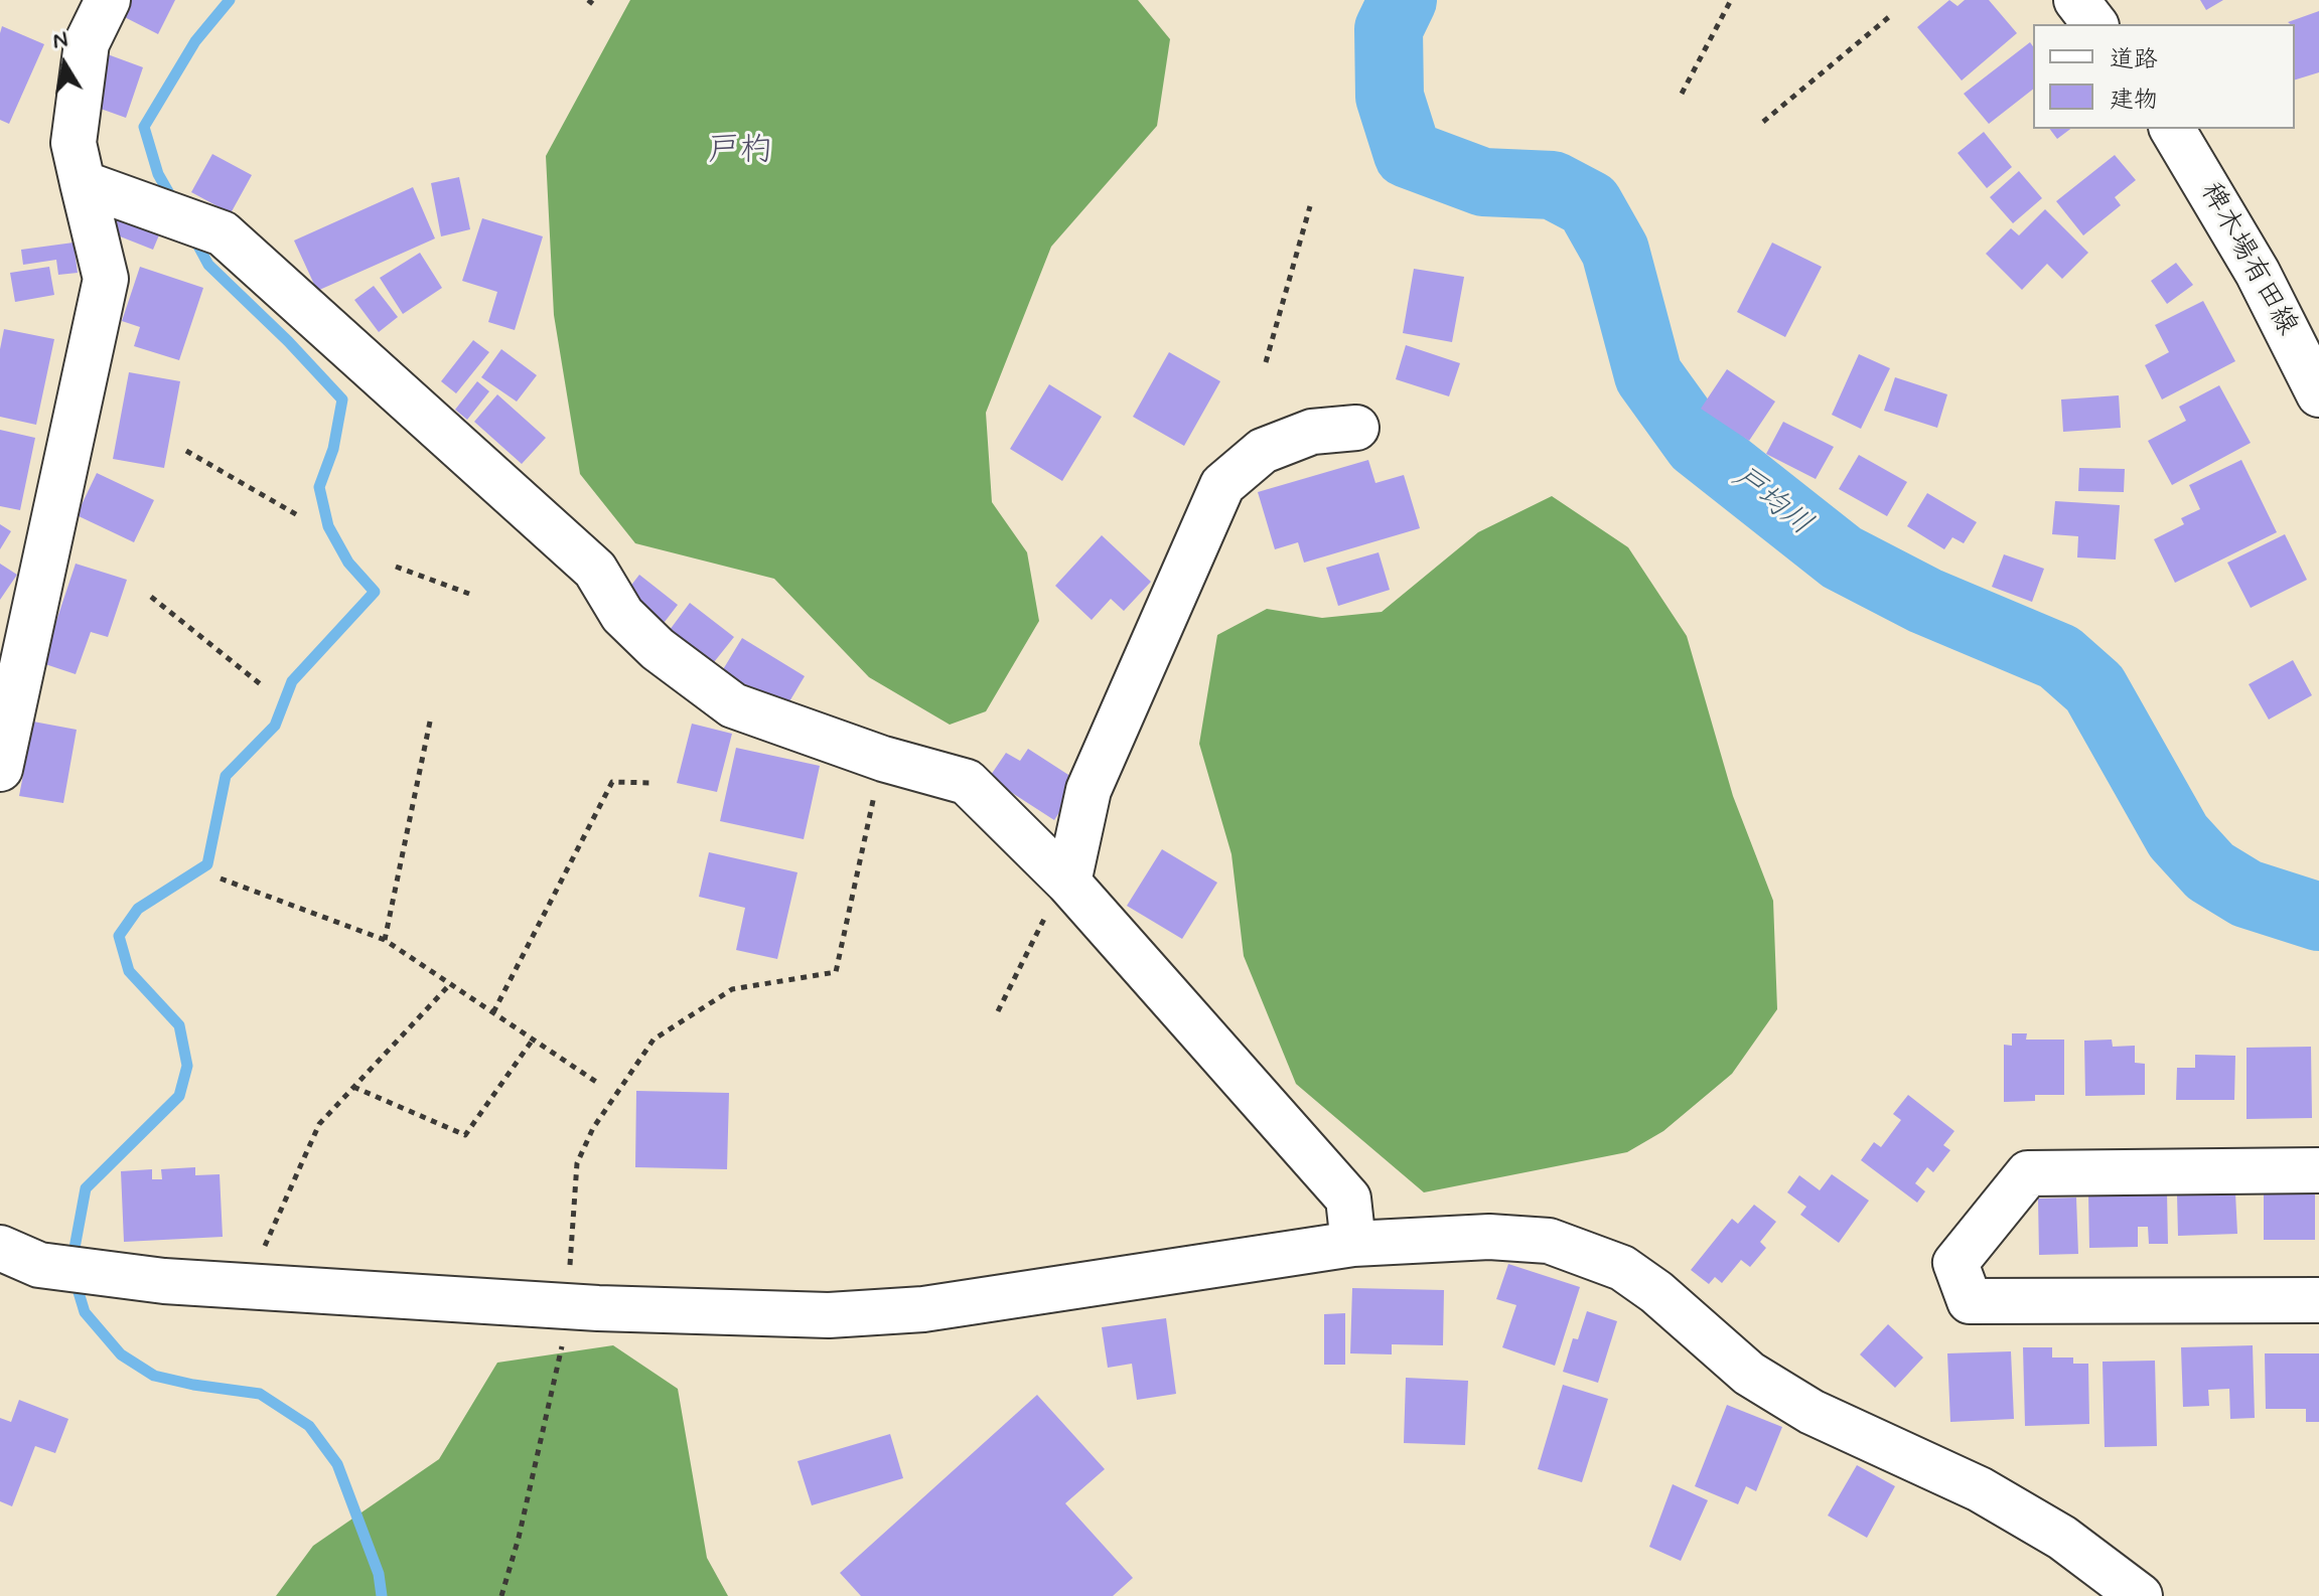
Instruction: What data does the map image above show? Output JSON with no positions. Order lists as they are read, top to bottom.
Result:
{
  "streets": {
    "street": ["稗木場有田線"]
  },
  "districts": ["戸杓"],
  "water": ["戸均川"],
  "legend": ["道路", "建物"],
  "north": "top"
}
